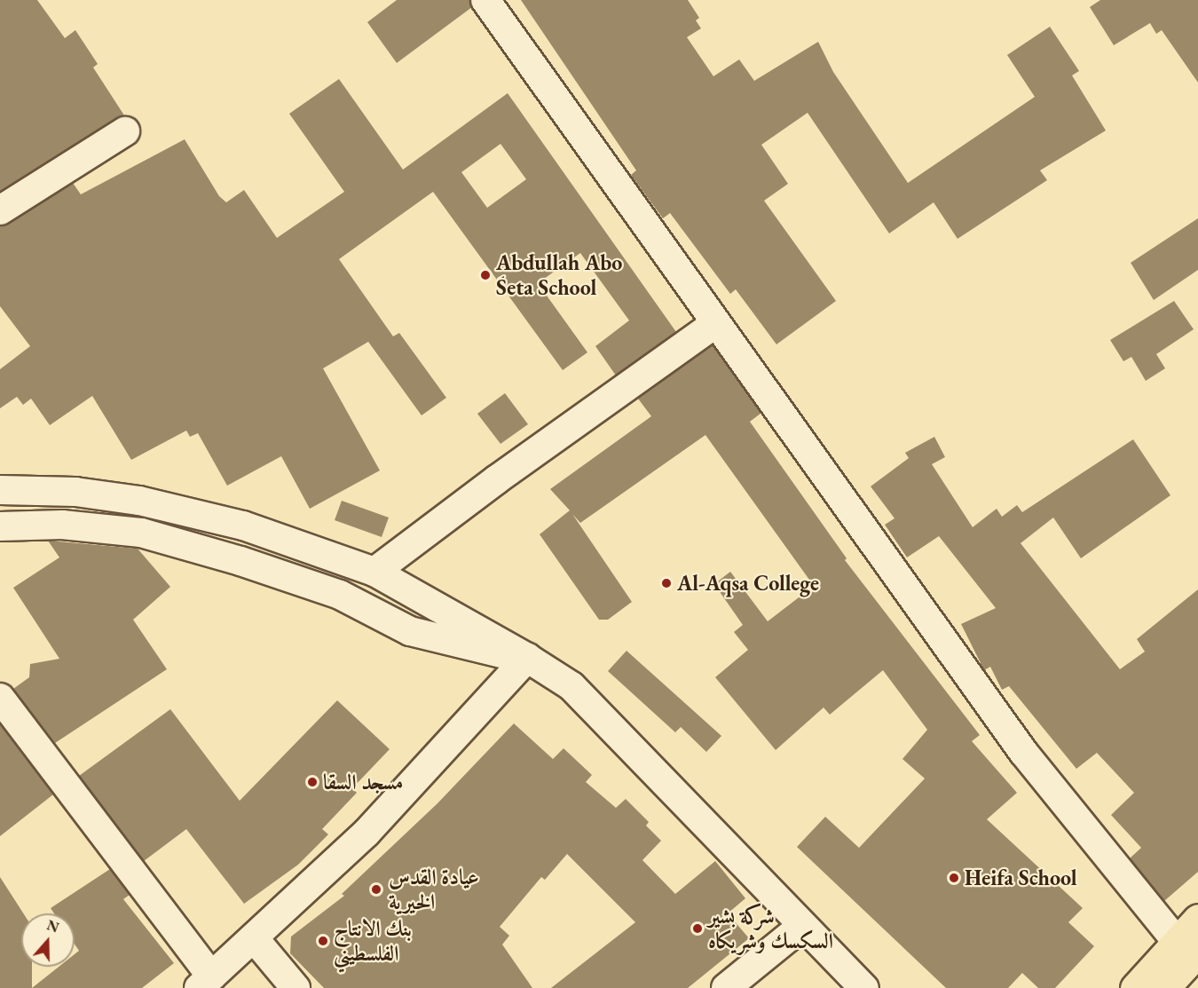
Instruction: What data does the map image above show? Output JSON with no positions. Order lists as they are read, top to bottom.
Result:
{
  "places": [
    "ِAbdullah Abo Seta School",
    "Al-Aqsa College",
    "مسجد السقا",
    "Heifa School",
    "عيادة القدس الخيرية",
    "شركة بشير السكسك وشريكاه",
    "بنك الانتاج الفلسطيني"
  ],
  "north": "top"
}
